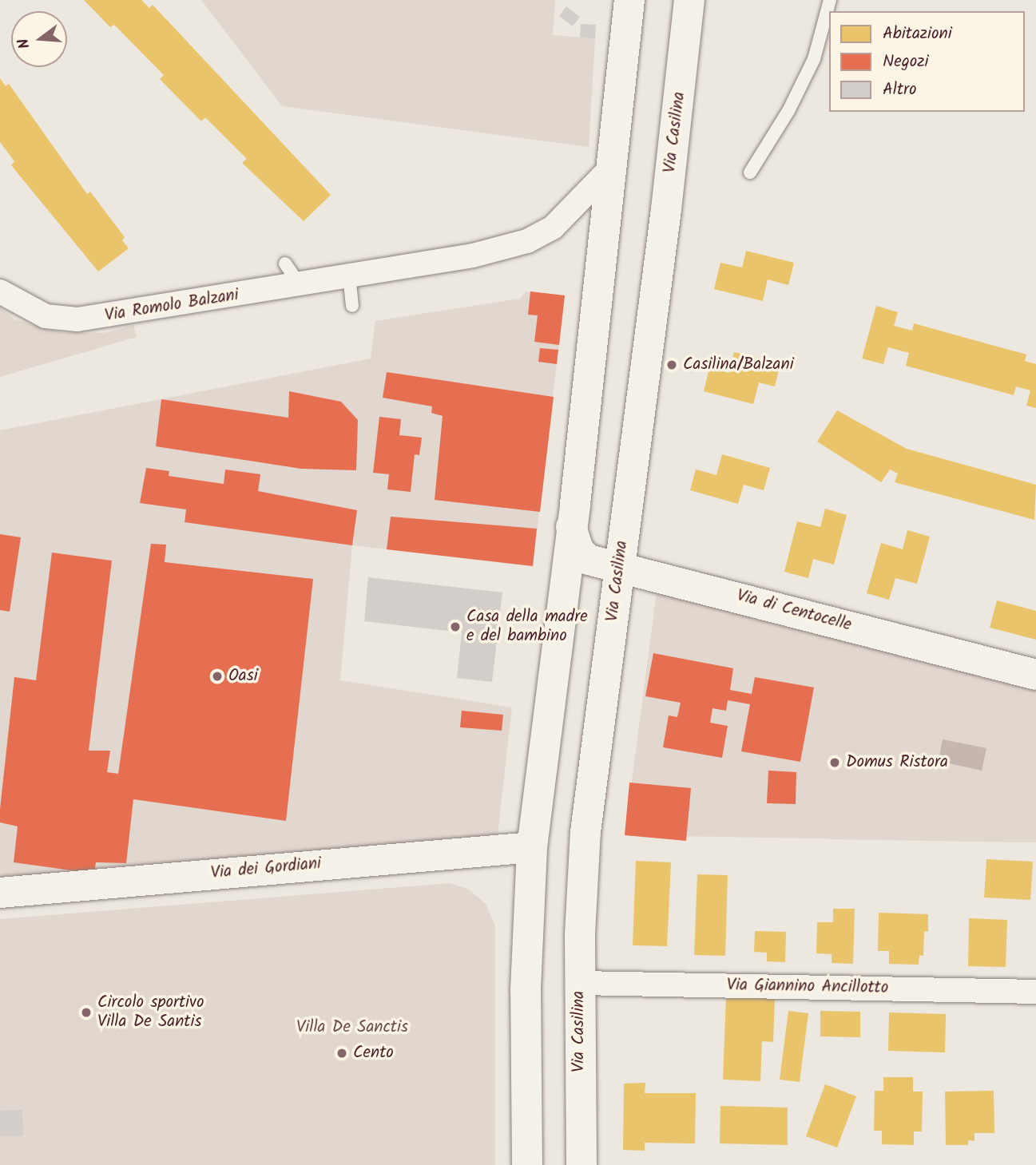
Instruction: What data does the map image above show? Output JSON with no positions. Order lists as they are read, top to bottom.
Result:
{
  "streets": {
    "main road": ["Via Casilina", "Via di Centocelle", "Via dei Gordiani"],
    "street": ["Via Romolo Balzani", "Via Giannino Ancillotto"]
  },
  "crossings": [
    ["Via Casilina", "Via di Centocelle"],
    ["Via Casilina", "Via Giannino Ancillotto"]
  ],
  "parks": ["Villa De Sanctis"],
  "places": [
    "Casilina/Balzani",
    "Casa della madre e del bambino",
    "Oasi",
    "Domus Ristora",
    "Circolo sportivo Villa De Santis",
    "Cento"
  ],
  "legend": ["Abitazioni", "Negozi", "Altro"],
  "north": "left"
}
